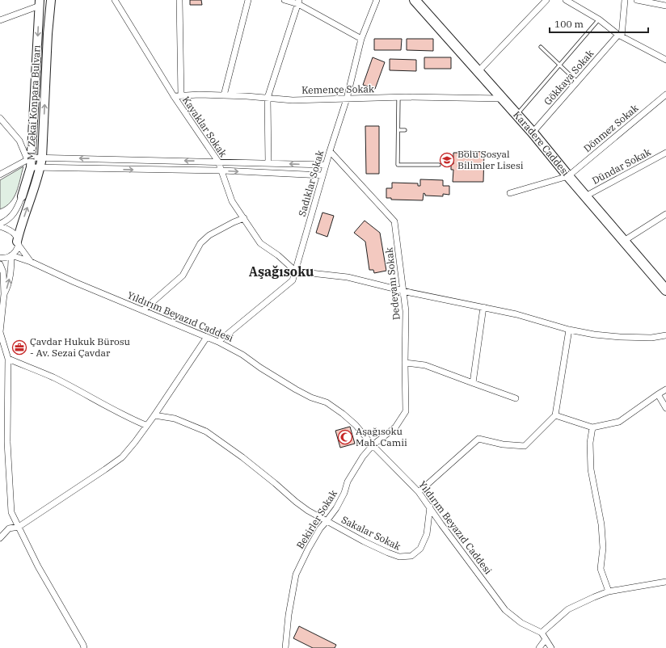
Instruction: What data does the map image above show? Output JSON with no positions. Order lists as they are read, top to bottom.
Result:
{
  "streets": {
    "main road": ["M. Zekai Konpara Bulvarı", "Karadere Caddesi"],
    "street": [
      "Gökkaya Sokak",
      "Kemençe Sokak",
      "Kayaklar Sokak",
      "Dönmez Sokak",
      "Dündar Sokak",
      "Sadıklar Sokak",
      "Dedeyanı Sokak",
      "Yıldırım Beyazıd Caddesi",
      "Bekirler Sokak",
      "Sakalar Sokak"
    ]
  },
  "crossings": [
    ["Gökkaya Sokak", "Karadere Caddesi"],
    ["Kemençe Sokak", "Kayaklar Sokak"],
    ["Kemençe Sokak", "Karadere Caddesi"],
    ["Kemençe Sokak", "Sadıklar Sokak"],
    ["Kayaklar Sokak", "Sadıklar Sokak"],
    ["Dönmez Sokak", "Karadere Caddesi"],
    ["Karadere Caddesi", "Dündar Sokak"],
    ["Sadıklar Sokak", "Dedeyanı Sokak"],
    ["Sadıklar Sokak", "Yıldırım Beyazıd Caddesi"],
    ["Dedeyanı Sokak", "Yıldırım Beyazıd Caddesi"],
    ["Dedeyanı Sokak", "Bekirler Sokak"],
    ["Yıldırım Beyazıd Caddesi", "Bekirler Sokak"],
    ["Yıldırım Beyazıd Caddesi", "Sakalar Sokak"],
    ["Bekirler Sokak", "Sakalar Sokak"]
  ],
  "districts": ["Aşağısoku"],
  "places": {
    "school or university": ["Bolu Sosyal Bilimler Lisesi"],
    "office": ["Çavdar Hukuk Bürosu - Av. Sezai Çavdar"],
    "mosque": ["Aşağısoku Mah. Camii"]
  },
  "scale_bar": "100 m"
}
